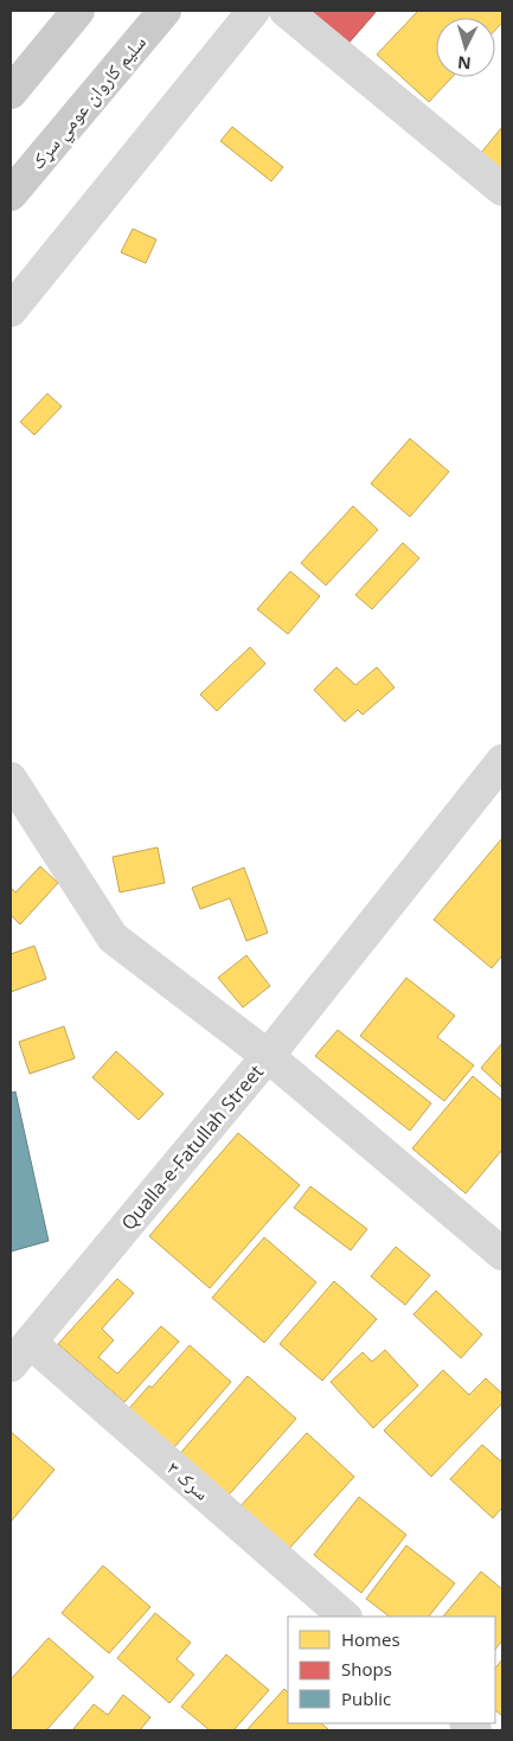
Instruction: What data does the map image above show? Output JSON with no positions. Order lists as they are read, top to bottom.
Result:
{
  "streets": {
    "main road": ["سلیم کاروان عومي سړک"],
    "street": ["Qualla-e-Fatullah Street", "سرک ۳"]
  },
  "crossings": [
    ["Qualla-e-Fatullah Street", "سرک ۳"]
  ],
  "legend": ["Homes", "Shops", "Public"],
  "north": "bottom"
}
